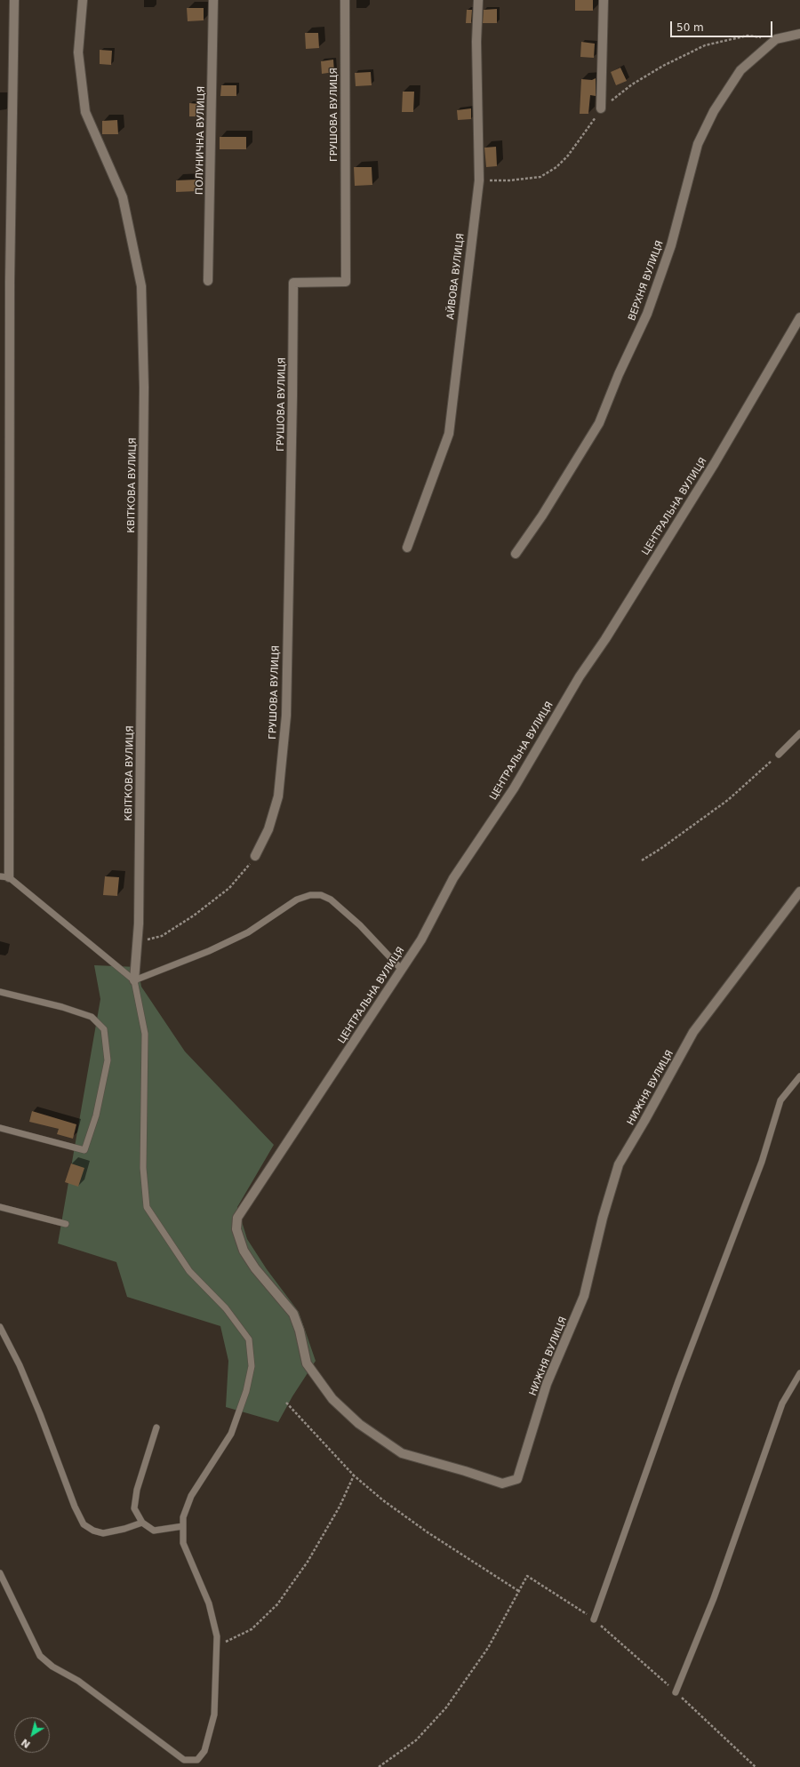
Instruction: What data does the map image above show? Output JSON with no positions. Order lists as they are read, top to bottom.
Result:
{
  "streets": {
    "street": [
      "ГРУШОВА ВУЛИЦЯ",
      "ПОЛУНИЧНА ВУЛИЦЯ",
      "АЙВОВА ВУЛИЦЯ",
      "ВЕРХНЯ ВУЛИЦЯ",
      "КВІТКОВА ВУЛИЦЯ",
      "ЦЕНТРАЛЬНА ВУЛИЦЯ",
      "НИЖНЯ ВУЛИЦЯ"
    ]
  },
  "crossings": [
    ["ЦЕНТРАЛЬНА ВУЛИЦЯ", "НИЖНЯ ВУЛИЦЯ"]
  ],
  "scale_bar": "50 m",
  "north": "bottom left"
}
